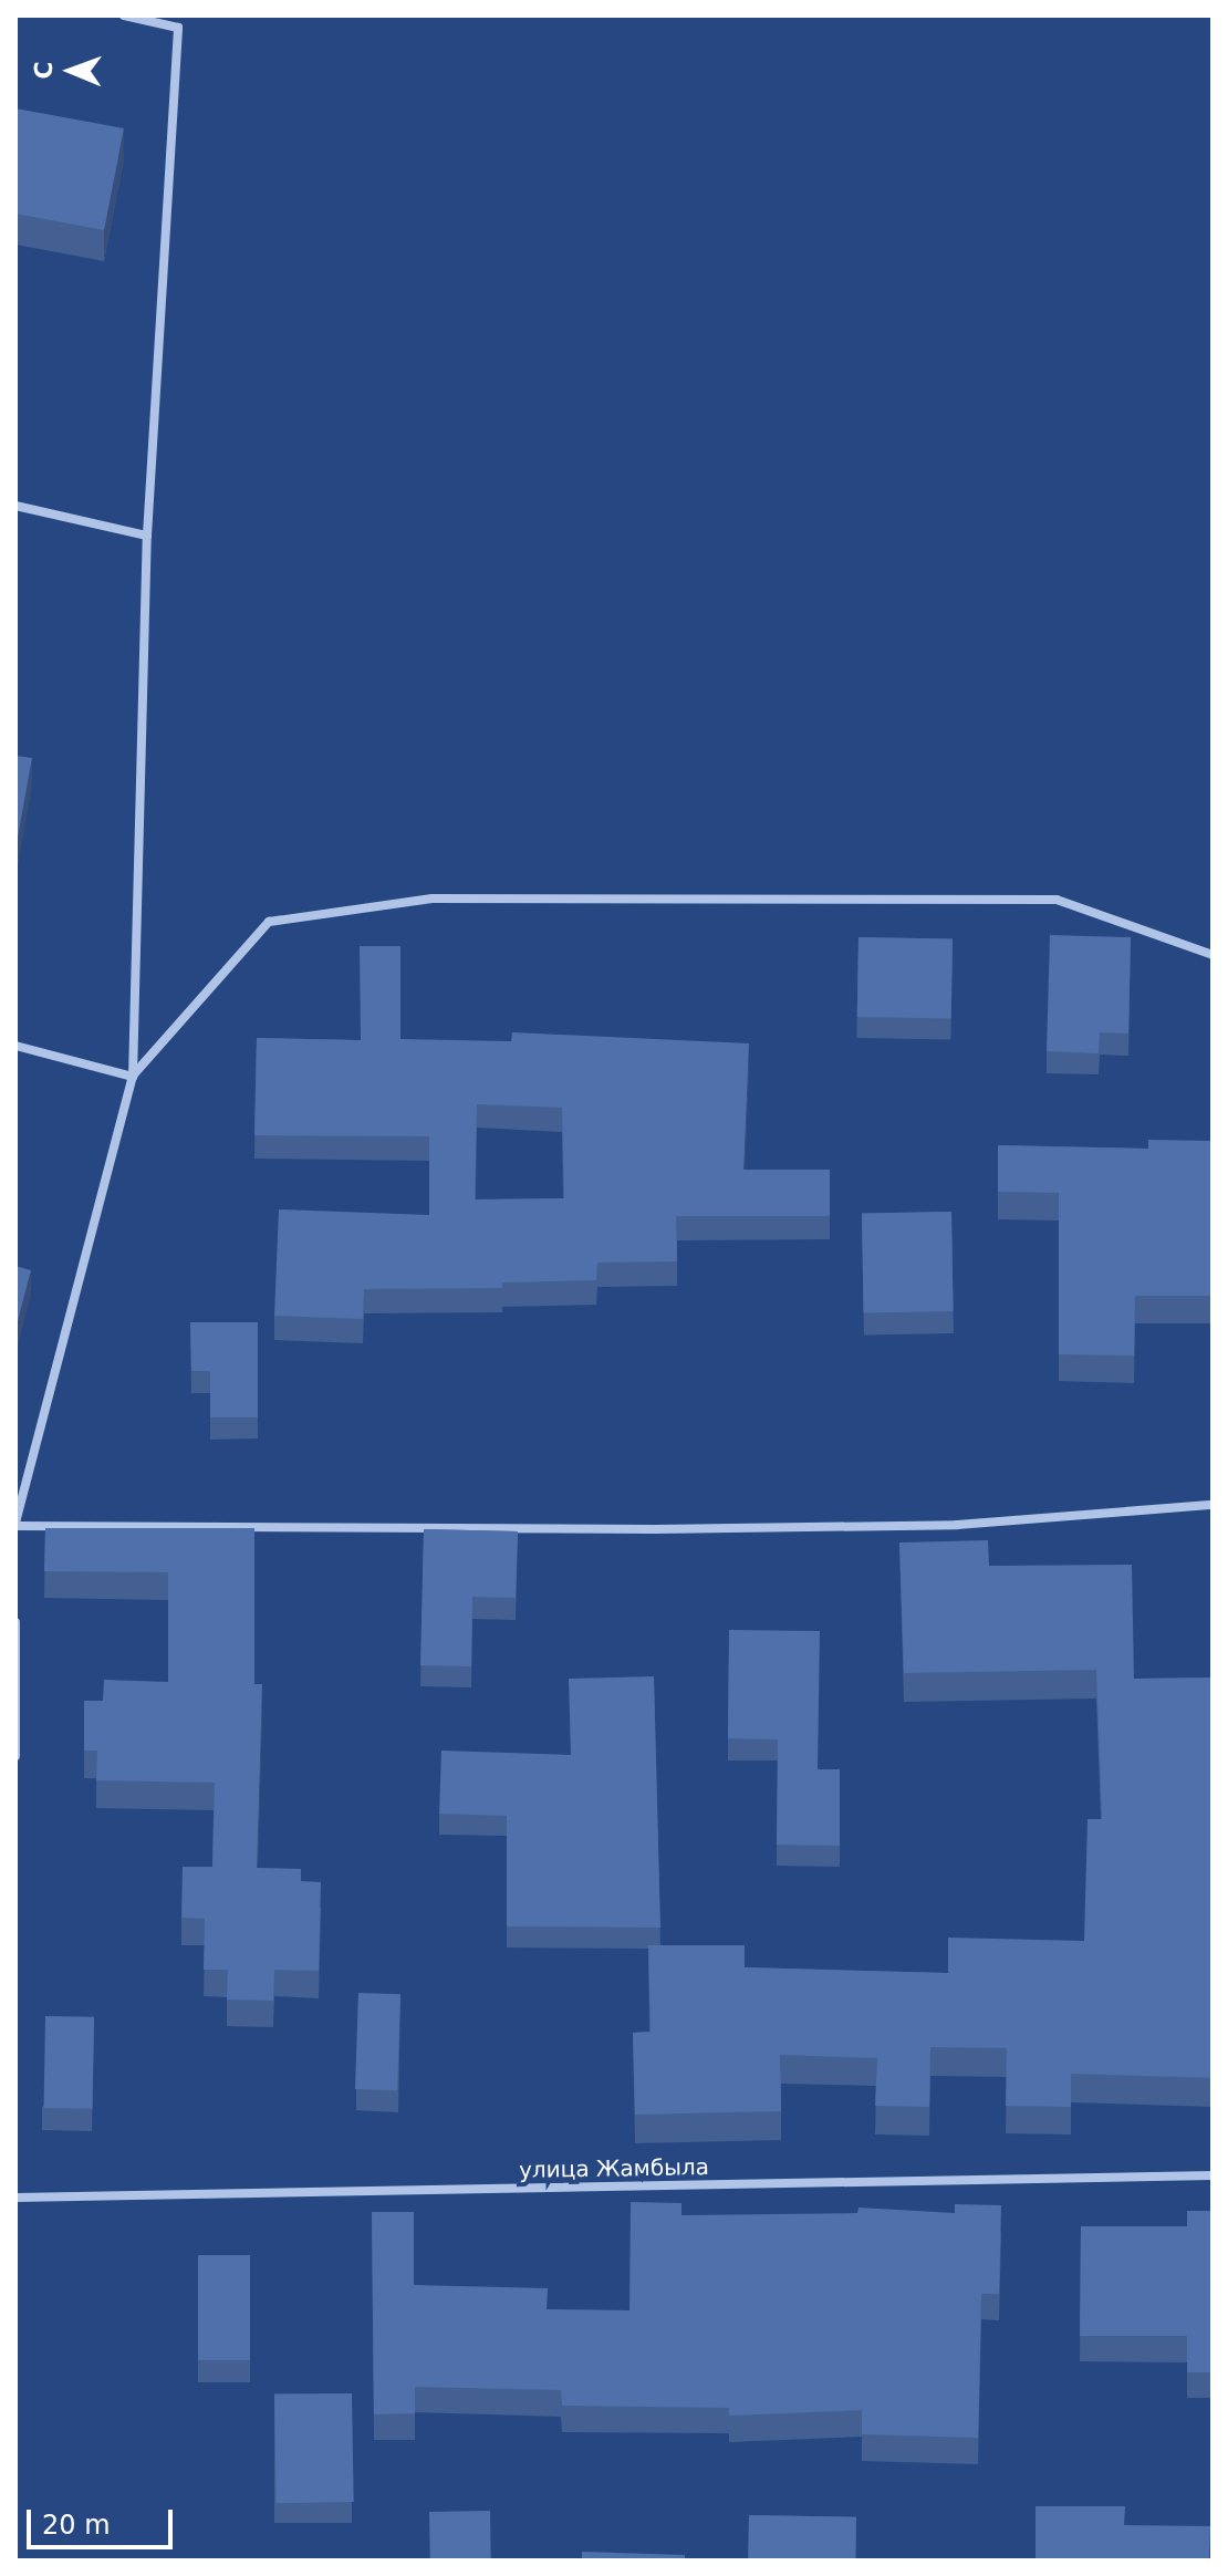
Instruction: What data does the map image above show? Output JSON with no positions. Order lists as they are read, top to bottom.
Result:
{
  "streets": {
    "street": ["улица Жамбыла"]
  },
  "scale_bar": "20 m",
  "north": "left"
}
